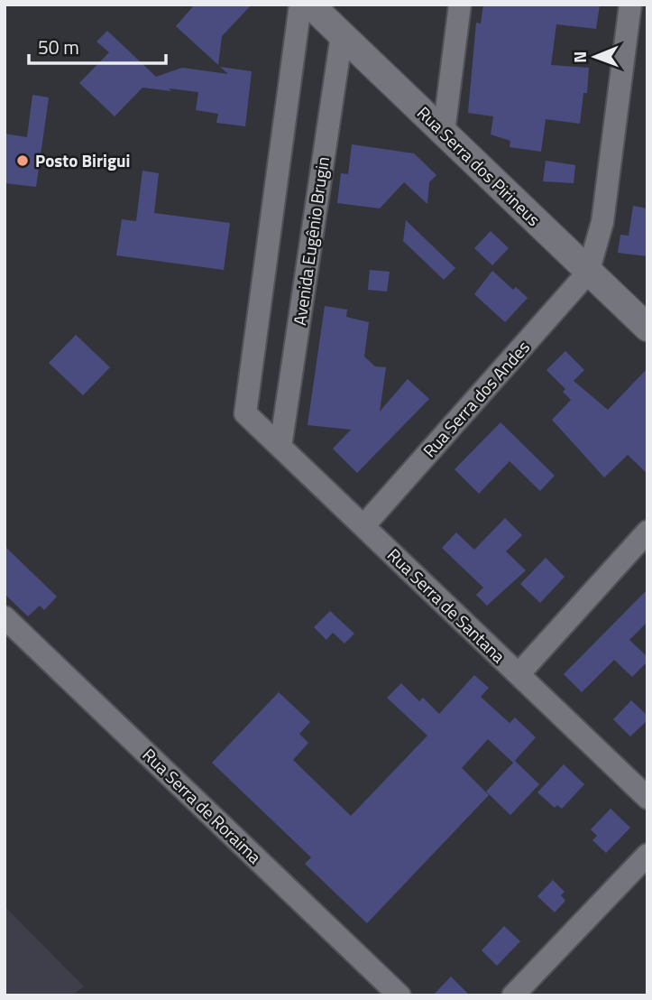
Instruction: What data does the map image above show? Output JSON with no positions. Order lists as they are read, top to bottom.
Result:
{
  "streets": {
    "street": [
      "Rua Serra dos Pirineus",
      "Avenida Eugênio Brugin",
      "Rua Serra dos Andes",
      "Rua Serra de Santana",
      "Rua Serra de Roraima"
    ]
  },
  "crossings": [
    ["Rua Serra dos Pirineus", "Avenida Eugênio Brugin"],
    ["Rua Serra dos Pirineus", "Rua Serra dos Andes"],
    ["Avenida Eugênio Brugin", "Rua Serra de Santana"],
    ["Rua Serra dos Andes", "Rua Serra de Santana"]
  ],
  "places": ["Posto Birigui"],
  "scale_bar": "50 m",
  "north": "left"
}
